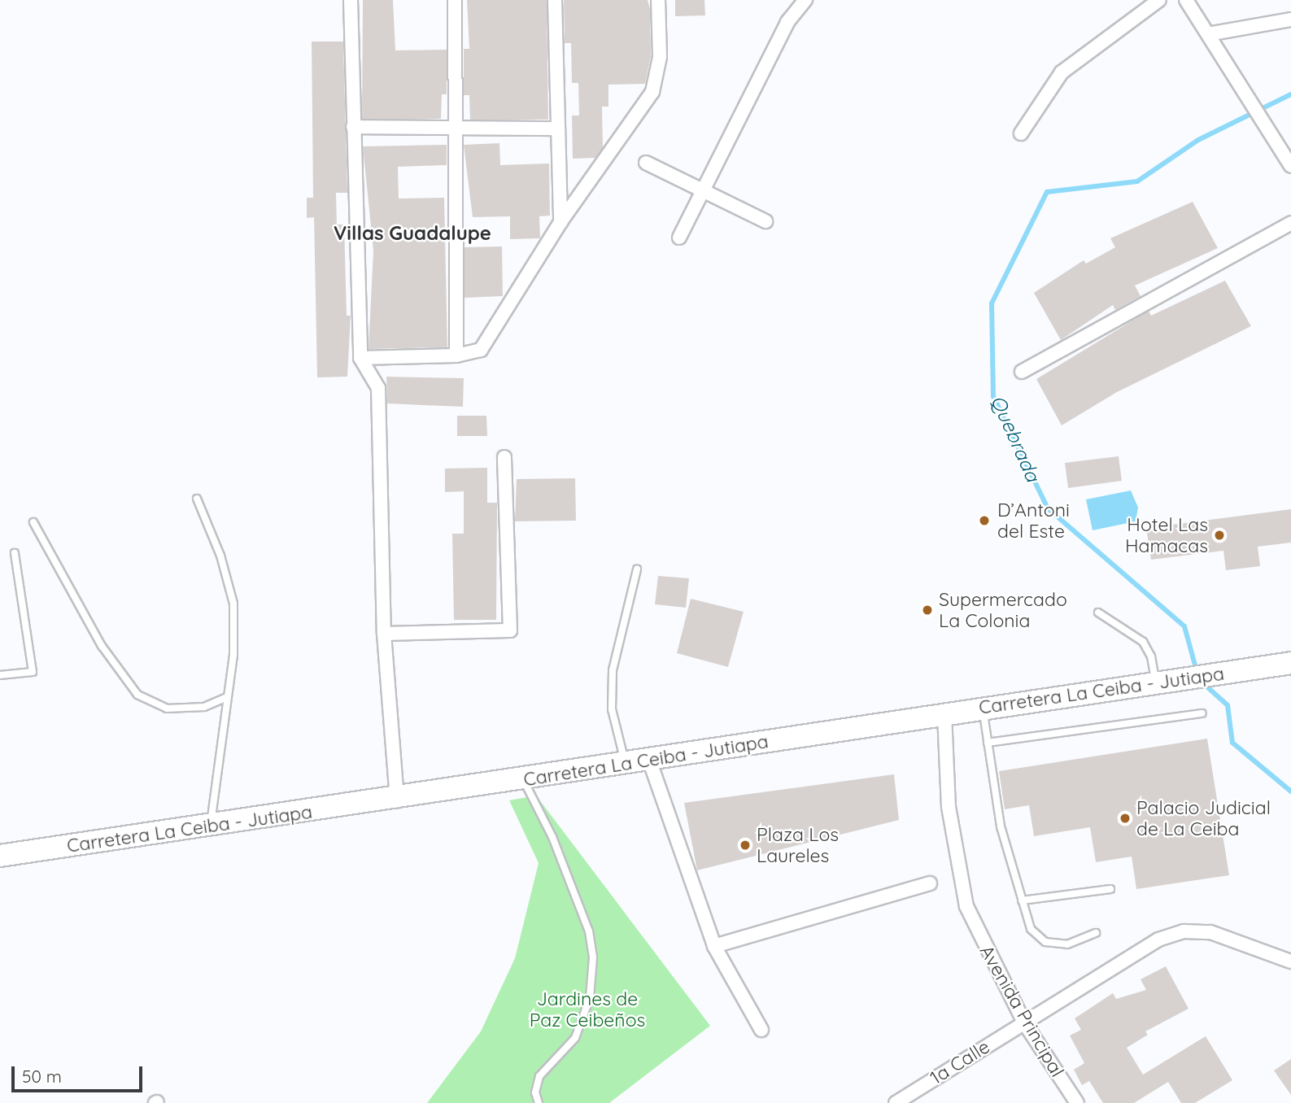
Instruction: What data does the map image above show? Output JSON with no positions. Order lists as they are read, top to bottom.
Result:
{
  "streets": {
    "main road": ["Carretera La Ceiba - Jutiapa"],
    "street": ["Avenida Principal", "1a Calle"]
  },
  "crossings": [
    ["Carretera La Ceiba - Jutiapa", "Avenida Principal"],
    ["Avenida Principal", "1a Calle"]
  ],
  "districts": ["Villas Guadalupe"],
  "water": ["Quebrada"],
  "parks": ["Jardines de Paz Ceibeños"],
  "places": [
    "D’Antoni del Este",
    "Hotel Las Hamacas",
    "Supermercado La Colonia",
    "Palacio Judicial de La Ceiba",
    "Plaza Los Laureles"
  ],
  "scale_bar": "50 m"
}
